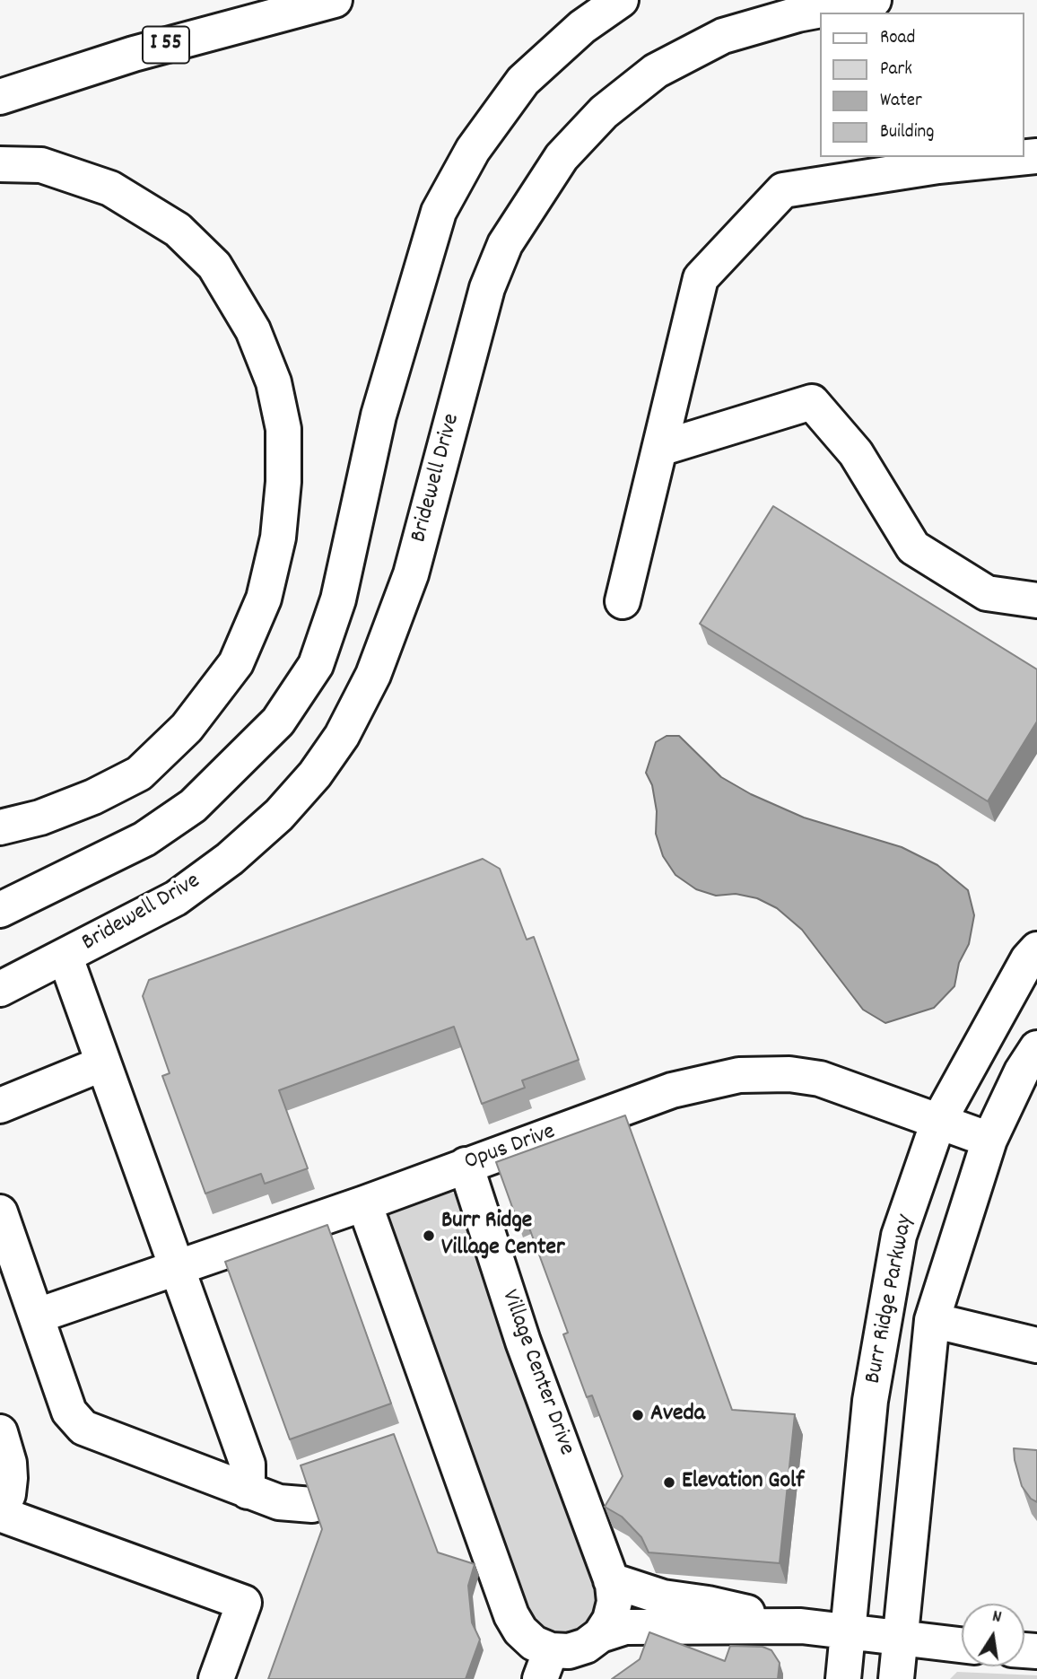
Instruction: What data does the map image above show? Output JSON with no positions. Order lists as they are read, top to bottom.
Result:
{
  "streets": {
    "main road": [
      "I 55",
      "Bridewell Drive",
      "Opus Drive",
      "Burr Ridge Parkway",
      "Village Center Drive"
    ]
  },
  "crossings": [
    ["Opus Drive", "Burr Ridge Parkway"],
    ["Opus Drive", "Village Center Drive"]
  ],
  "places": ["Burr Ridge Village Center", "Aveda", "Elevation Golf"],
  "legend": [
    "Road",
    "Park",
    "Water",
    "Building"
  ],
  "north": "top"
}
